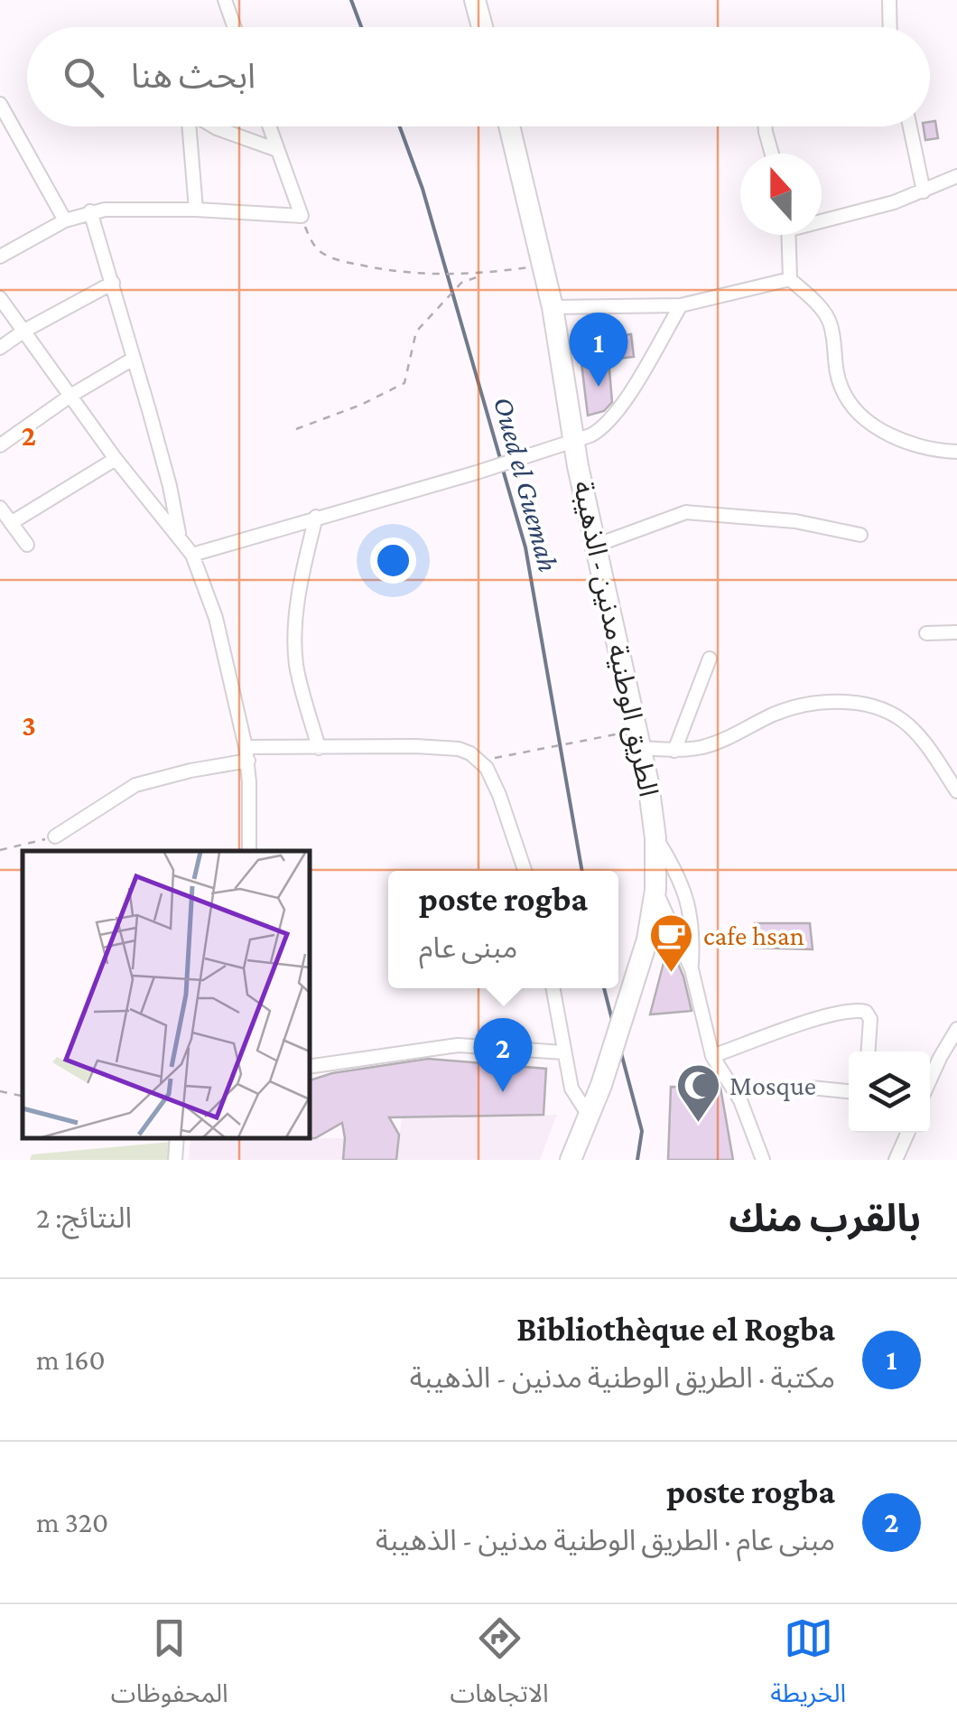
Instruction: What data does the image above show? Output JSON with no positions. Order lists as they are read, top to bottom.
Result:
{
  "streets": {
    "main road": ["الطريق الوطنية مدنين - الذهيبة"]
  },
  "water": ["Oued el Guemah"],
  "places": {
    "cafe": ["cafe hsan"],
    "mosque": ["Mosque"]
  },
  "north": "top",
  "page": {
    "search": "ابحث هنا",
    "pins": ["1", "2"],
    "popup": ["poste rogba", "مبنى عام"],
    "heading": ["بالقرب منك", "النتائج: 2"],
    "list": [
      {
        "mark": "1",
        "name": "Bibliothèque el Rogba",
        "note": "مكتبة · الطريق الوطنية مدنين - الذهيبة",
        "value": "160 m"
      },
      {
        "mark": "2",
        "name": "poste rogba",
        "note": "مبنى عام · الطريق الوطنية مدنين - الذهيبة",
        "value": "320 m"
      }
    ],
    "nav": ["الخريطة", "الاتجاهات", "المحفوظات"]
  },
  "grid": {
    "rows": ["2", "3"]
  }
}
